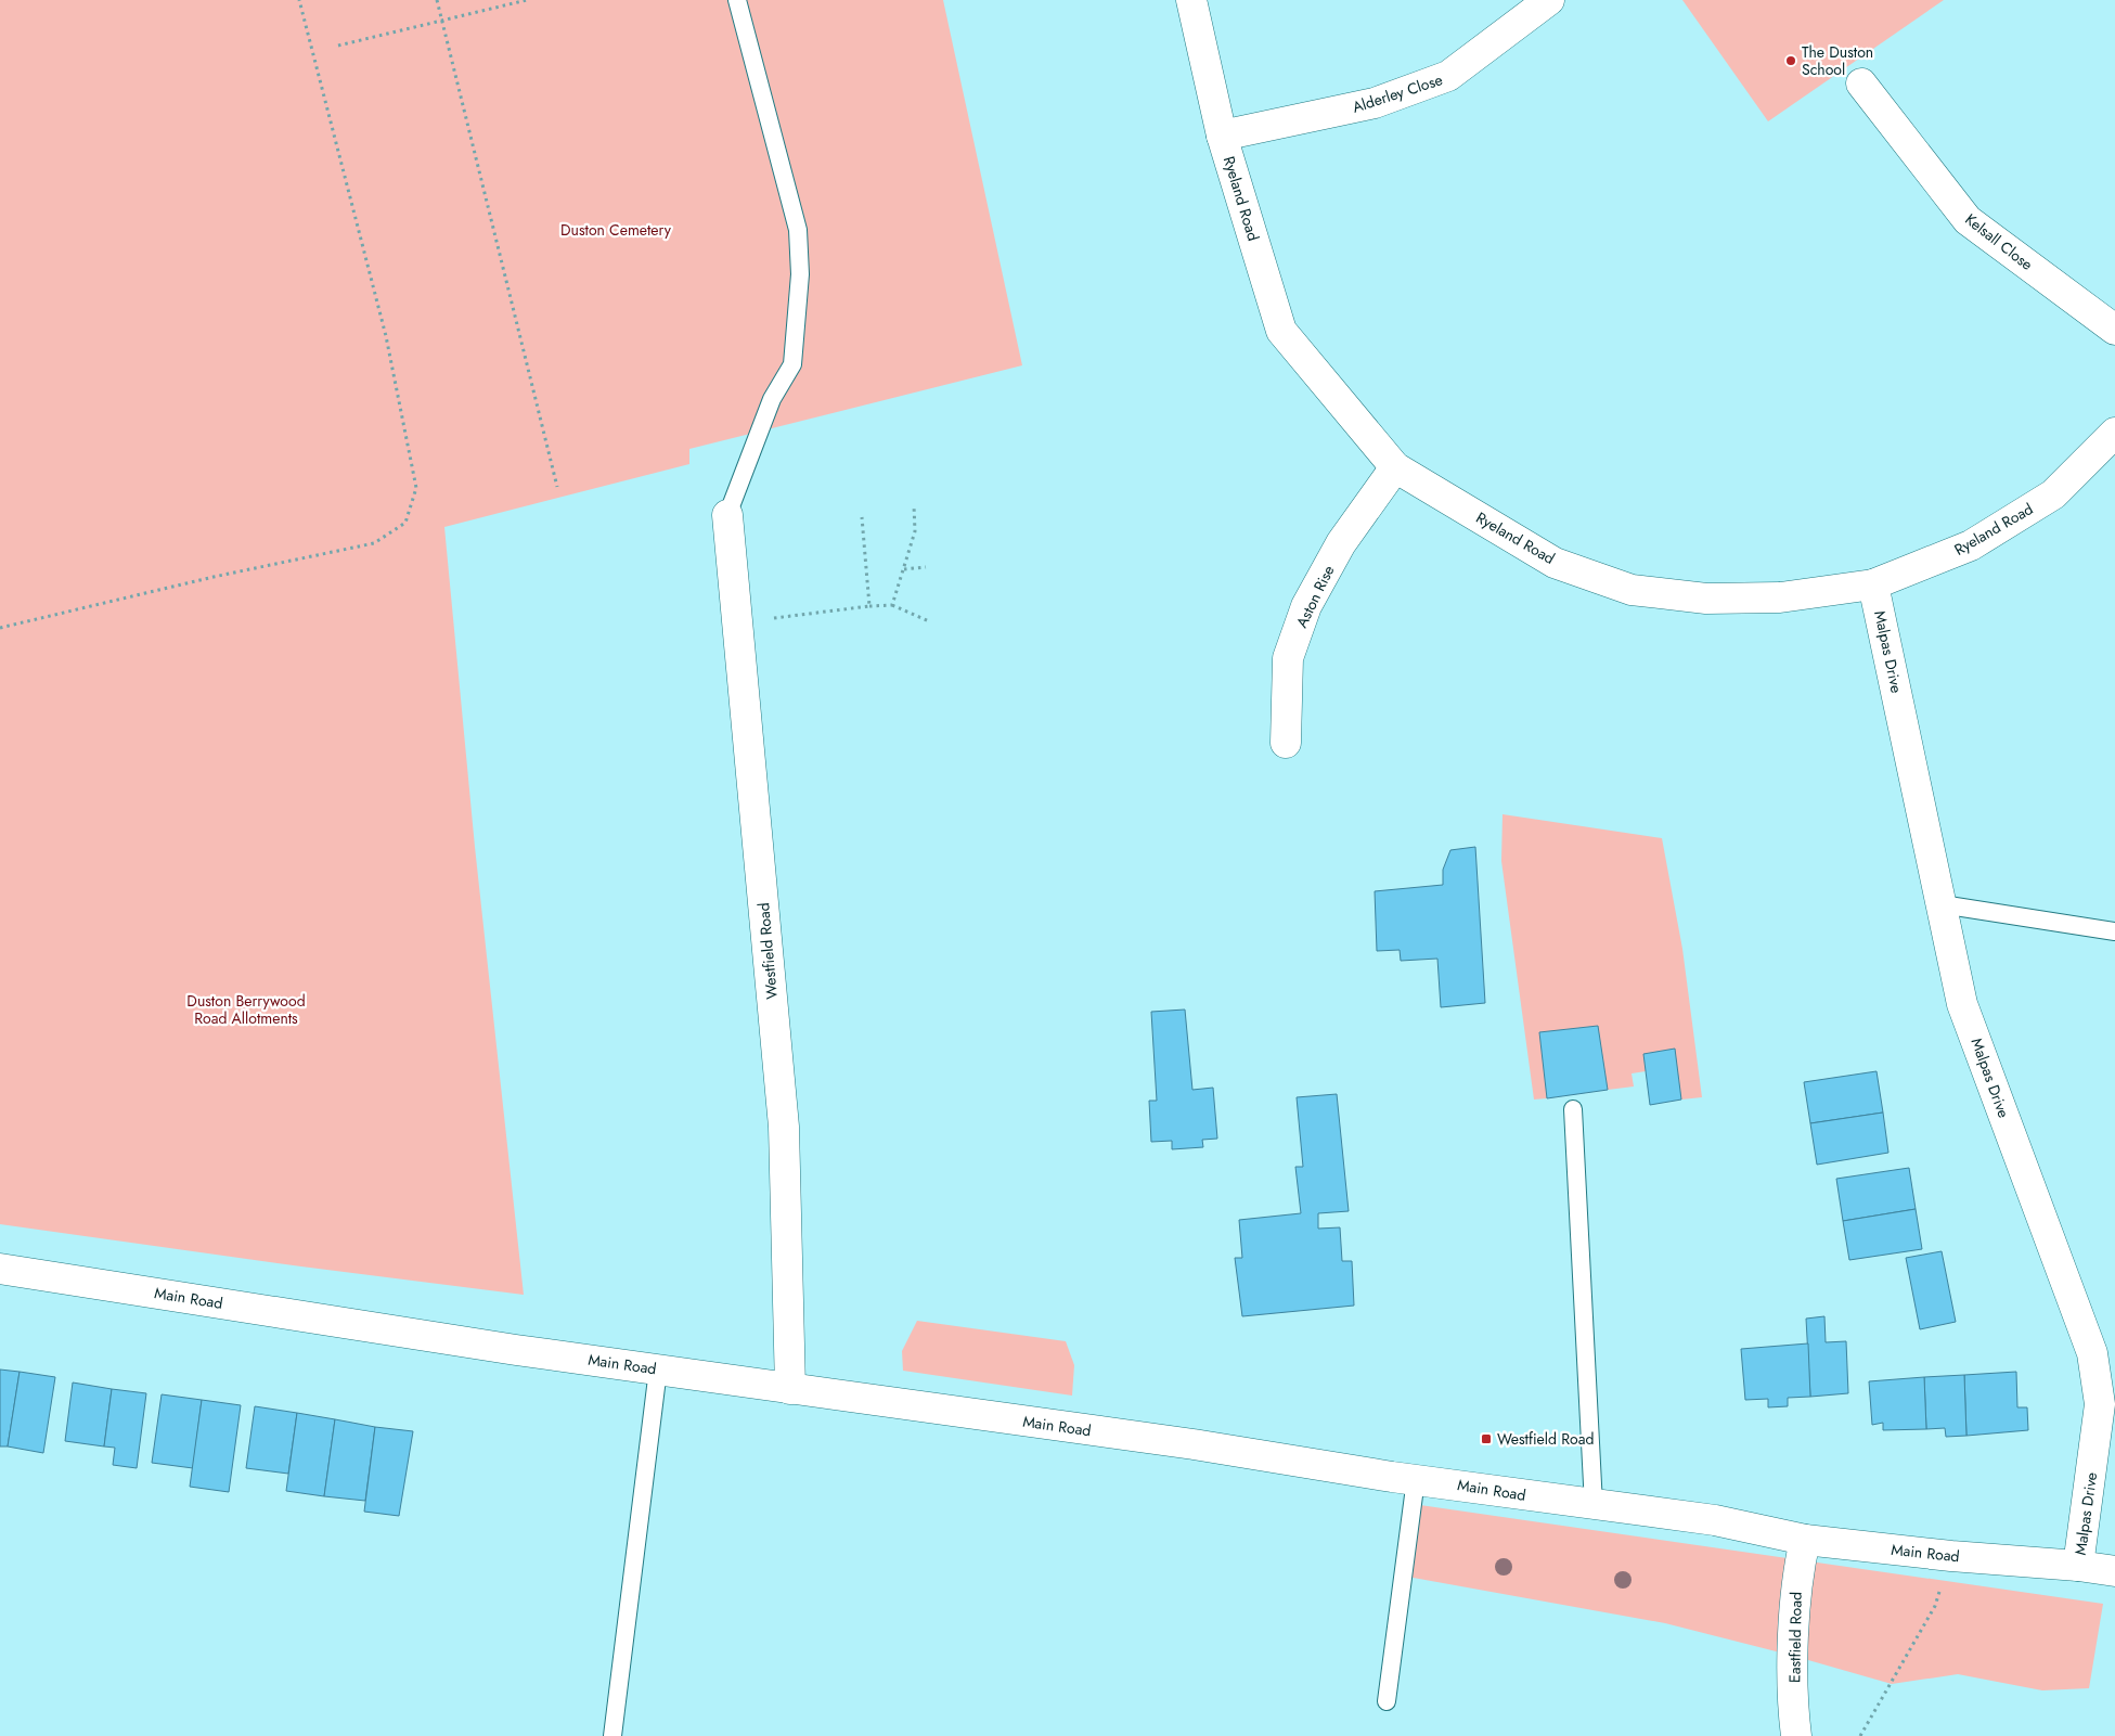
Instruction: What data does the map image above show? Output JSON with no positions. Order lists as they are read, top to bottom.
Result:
{
  "streets": {
    "street": [
      "Alderley Close",
      "Ryeland Road",
      "Kelsall Close",
      "Aston Rise",
      "Malpas Drive",
      "Westfield Road",
      "Main Road",
      "Eastfield Road"
    ]
  },
  "crossings": [
    ["Alderley Close", "Ryeland Road"],
    ["Ryeland Road", "Aston Rise"],
    ["Ryeland Road", "Malpas Drive"],
    ["Malpas Drive", "Main Road"],
    ["Westfield Road", "Main Road"],
    ["Main Road", "Eastfield Road"]
  ],
  "parks": ["Duston Cemetery", "Duston Berrywood Road Allotments"],
  "places": {
    "other": ["The Duston School"],
    "transit": ["Westfield Road"]
  }
}
